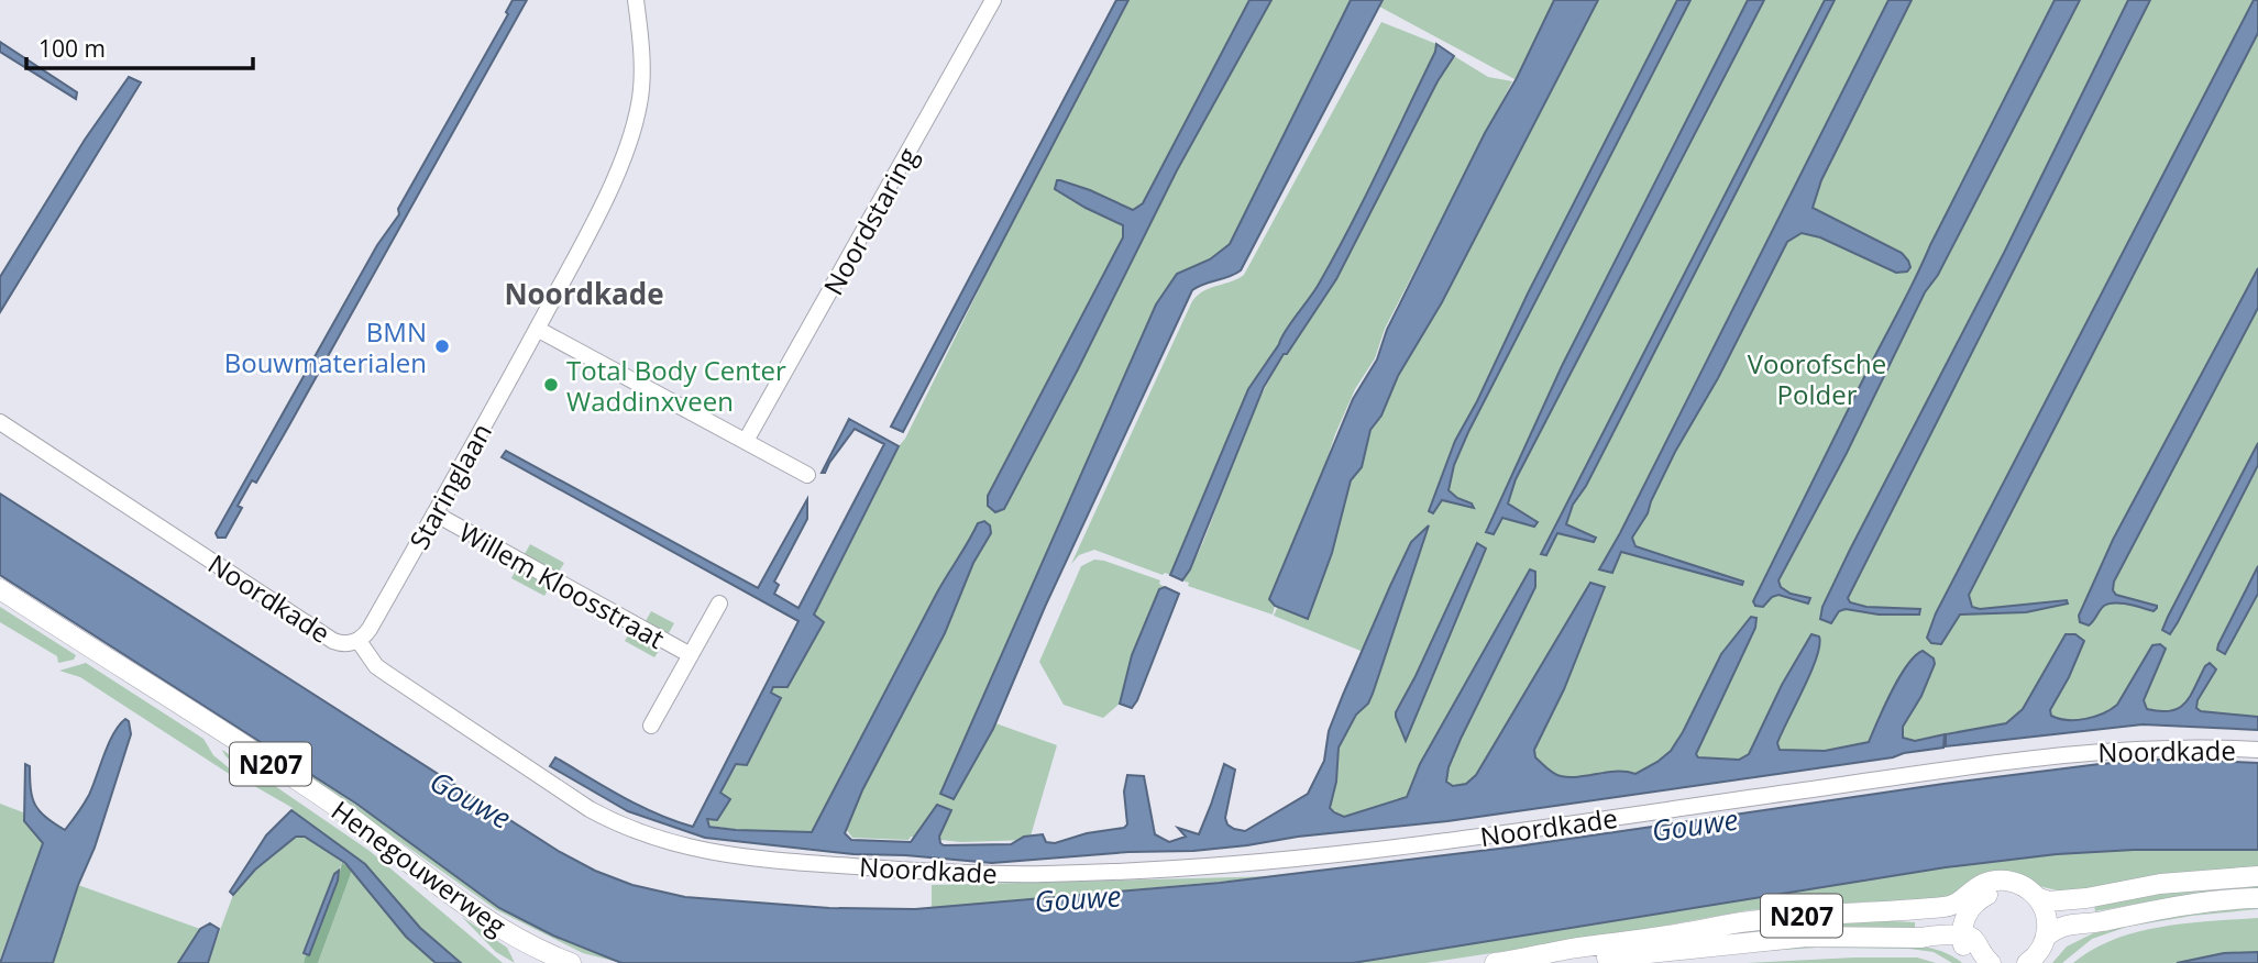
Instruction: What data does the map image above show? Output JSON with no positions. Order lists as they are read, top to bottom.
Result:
{
  "streets": {
    "main road": ["N207", "Henegouwerweg"],
    "street": [
      "Noordstaring",
      "Staringlaan",
      "Willem Kloosstraat",
      "Noordkade"
    ]
  },
  "crossings": [
    ["Staringlaan", "Willem Kloosstraat"],
    ["Staringlaan", "Noordkade"]
  ],
  "districts": ["Noordkade"],
  "water": ["Gouwe"],
  "parks": ["Voorofsche Polder"],
  "places": ["BMN Bouwmaterialen", "Total Body Center Waddinxveen"],
  "scale_bar": "100 m"
}
